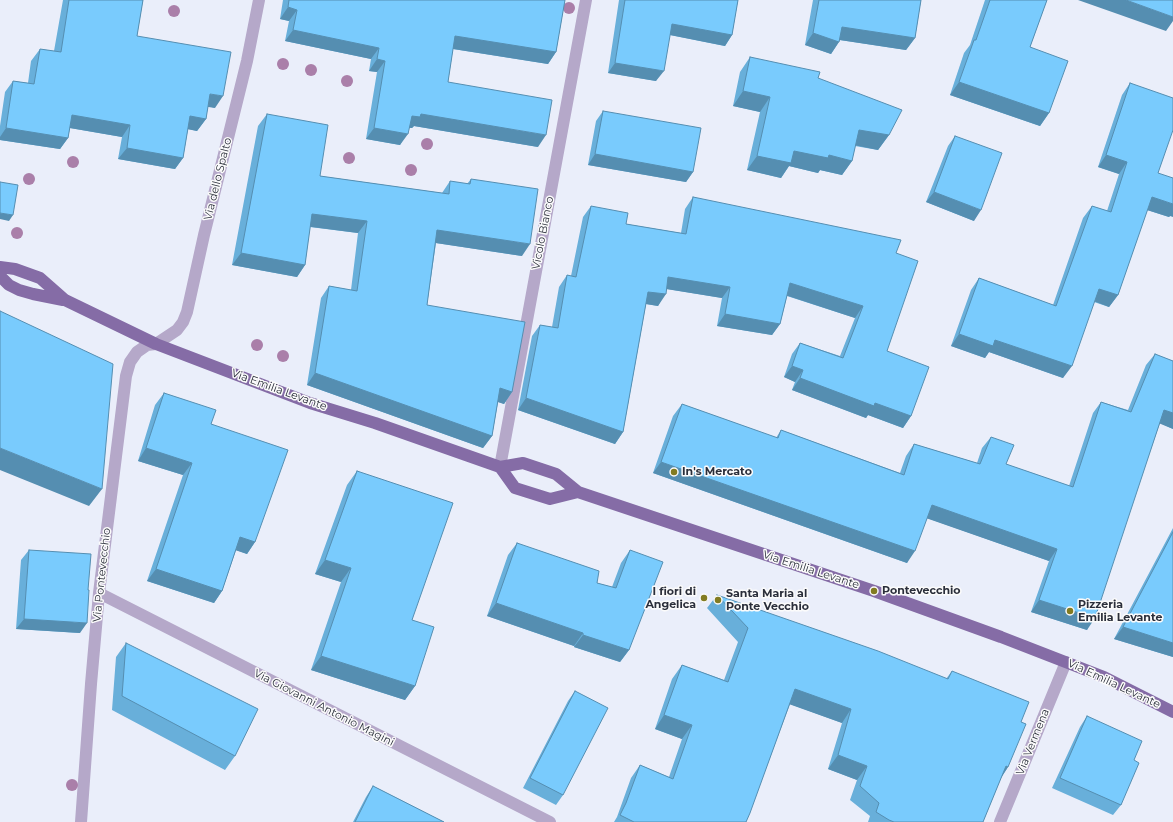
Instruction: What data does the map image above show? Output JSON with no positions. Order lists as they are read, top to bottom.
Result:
{
  "streets": {
    "main road": ["Via Emilia Levante"],
    "street": [
      "Via dello Spalto",
      "Vicolo Bianco",
      "Via Pontevecchio",
      "Via Giovanni Antonio Magini",
      "Via Vermena"
    ]
  },
  "crossings": [
    ["Via dello Spalto", "Via Emilia Levante"],
    ["Via dello Spalto", "Via Pontevecchio"],
    ["Vicolo Bianco", "Via Emilia Levante"],
    ["Via Emilia Levante", "Via Pontevecchio"],
    ["Via Emilia Levante", "Via Vermena"],
    ["Via Pontevecchio", "Via Giovanni Antonio Magini"]
  ],
  "places": [
    "In's Mercato",
    "Pontevecchio",
    "I fiori di Angelica",
    "Santa Maria al Ponte Vecchio",
    "Pizzeria Emilia Levante"
  ]
}
